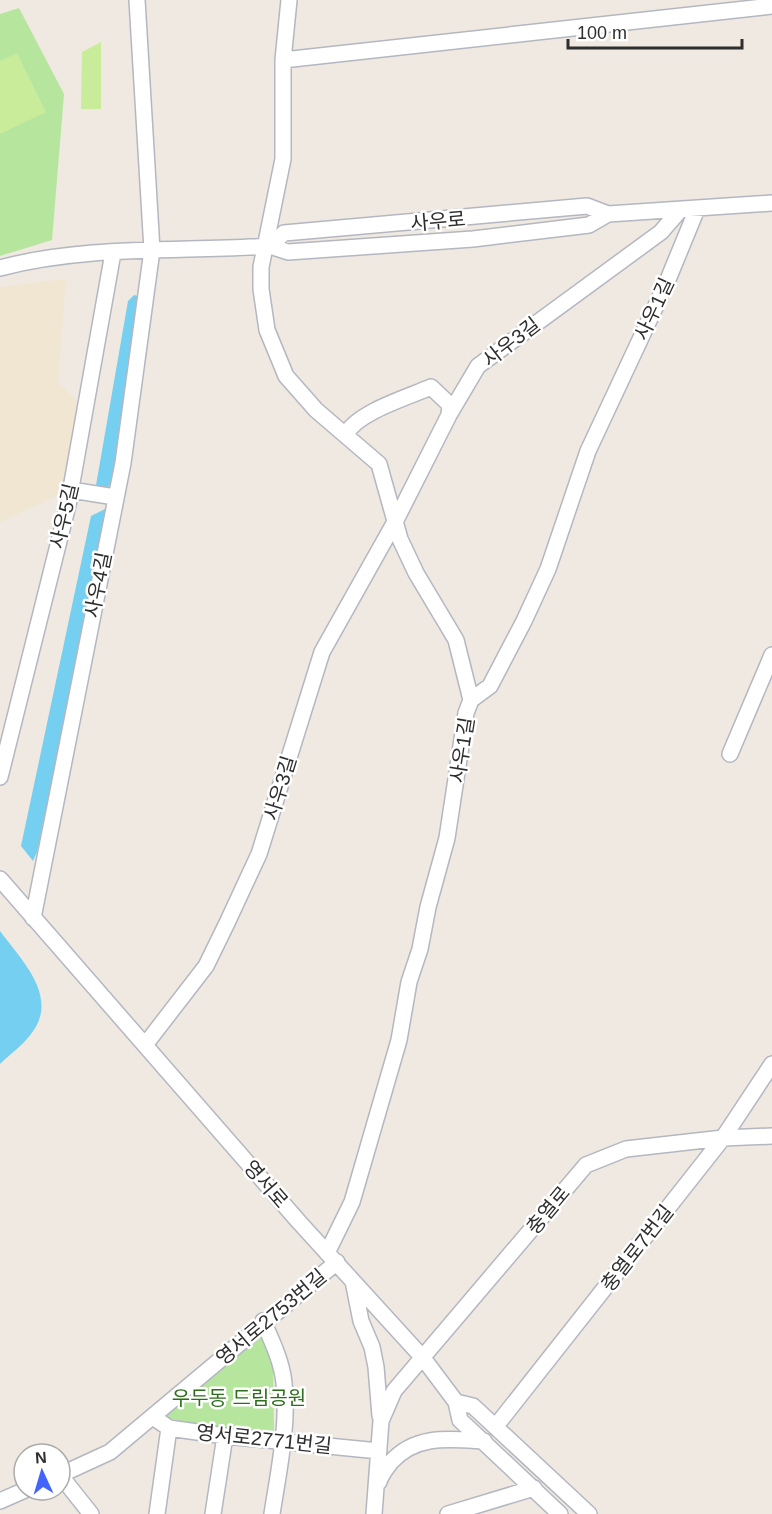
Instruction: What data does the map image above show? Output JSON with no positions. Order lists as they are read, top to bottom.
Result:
{
  "streets": {
    "street": [
      "사우로",
      "사우1길",
      "사우3길",
      "사우5길",
      "사우4길",
      "영서로",
      "충열로",
      "충열로7번길",
      "영서로2753번길",
      "영서로2771번길"
    ]
  },
  "crossings": [
    ["사우로", "사우1길"],
    ["사우로", "사우3길"],
    ["사우로", "사우5길"],
    ["사우로", "사우4길"],
    ["사우1길", "영서로"],
    ["사우1길", "영서로2753번길"],
    ["사우3길", "영서로"],
    ["사우4길", "영서로"],
    ["영서로", "충열로"],
    ["영서로", "영서로2753번길"],
    ["충열로", "충열로7번길"],
    ["영서로2753번길", "영서로2771번길"]
  ],
  "parks": ["우두동 드림공원"],
  "scale_bar": "100 m",
  "north": "top"
}
